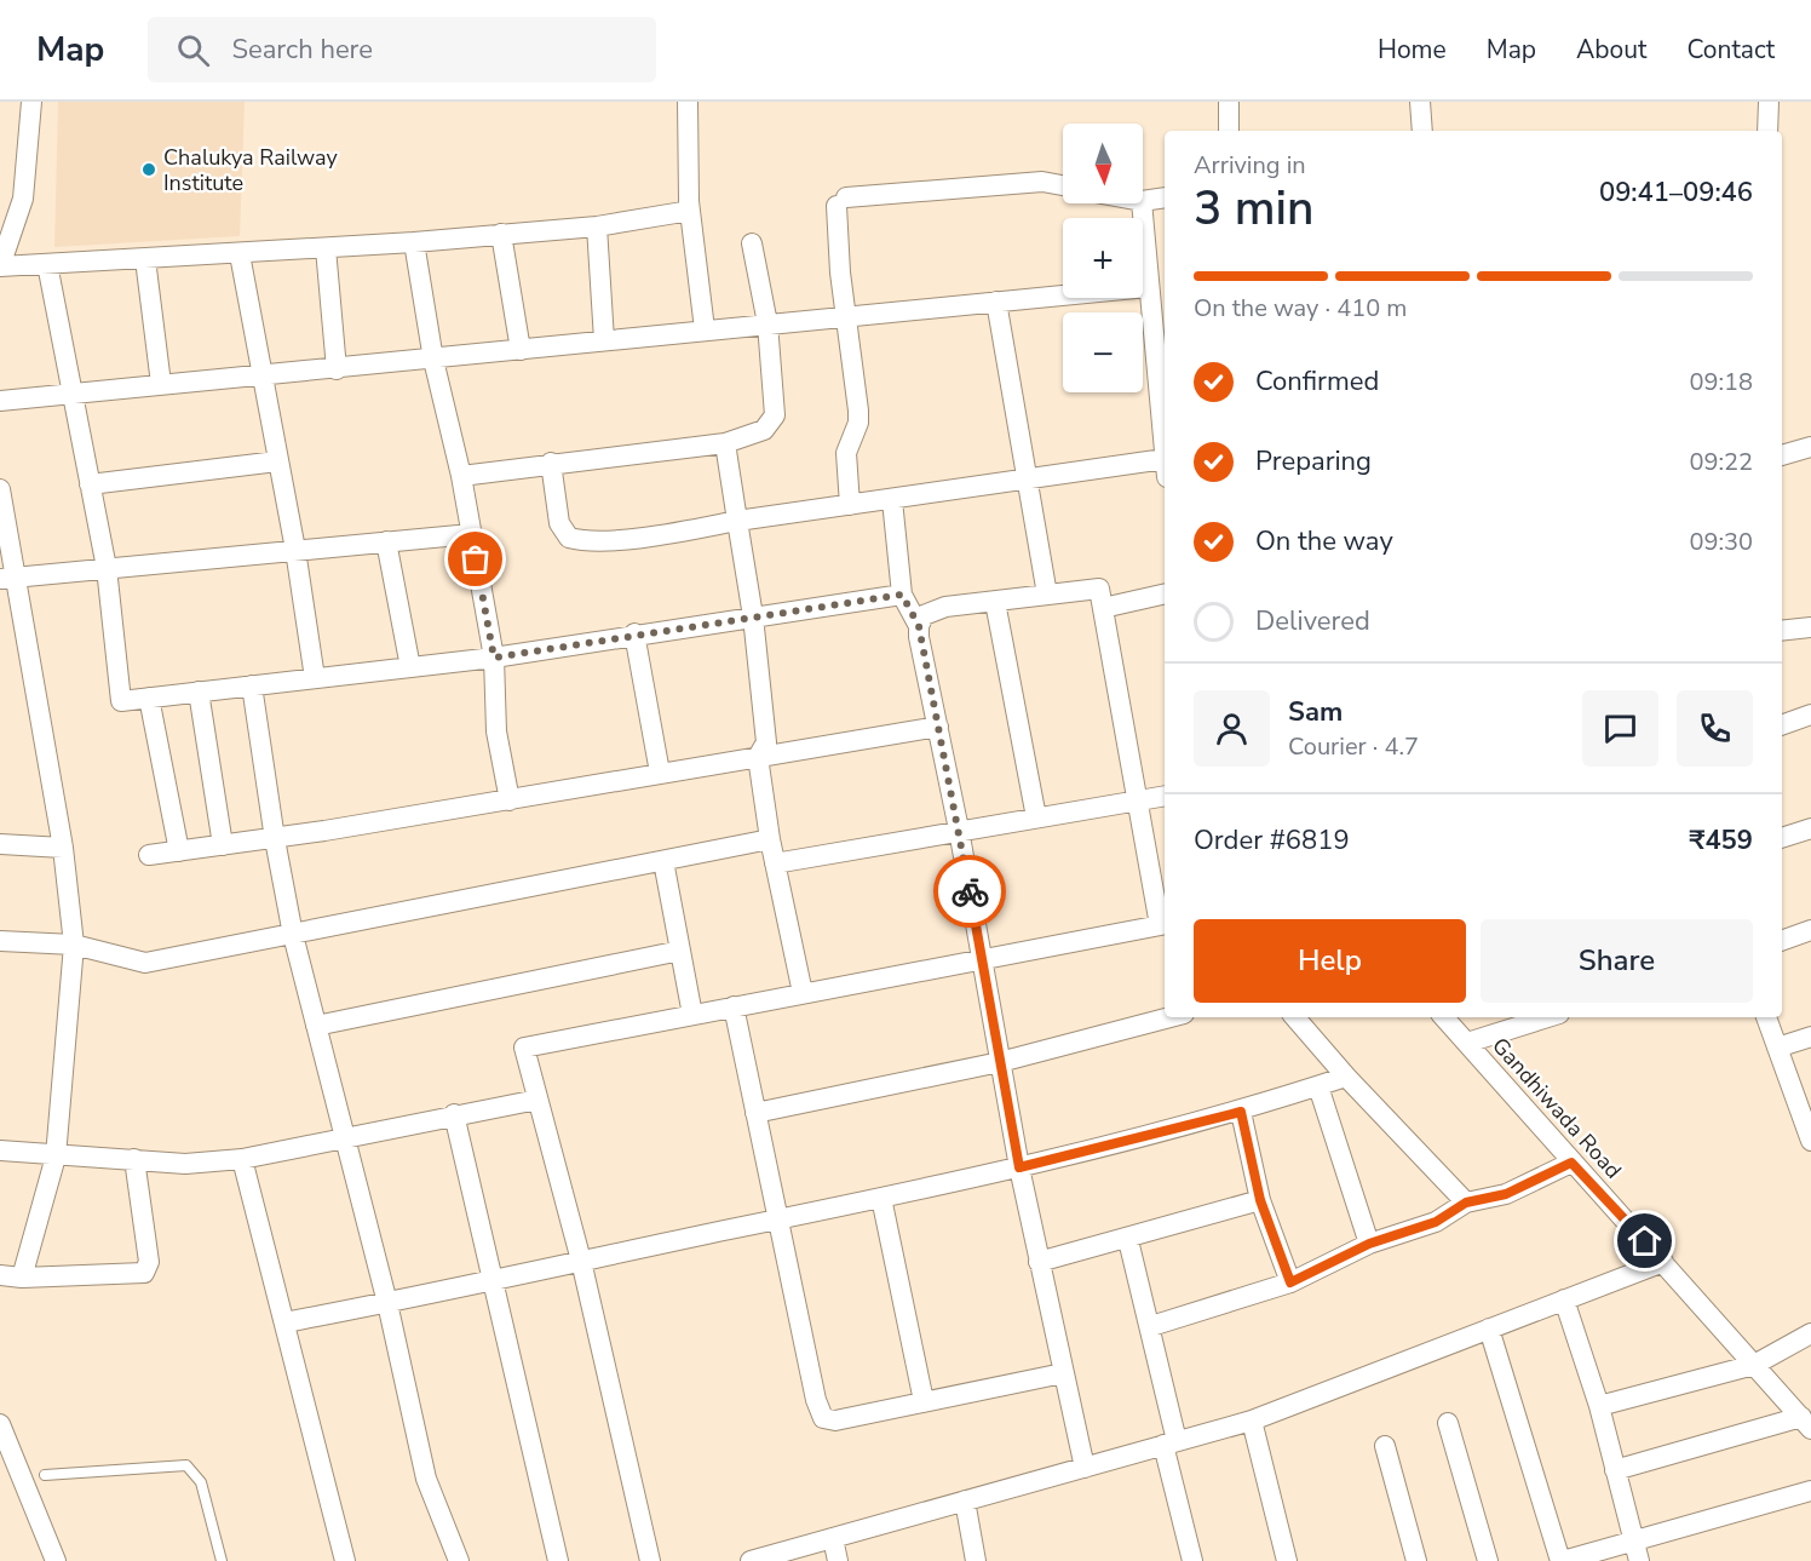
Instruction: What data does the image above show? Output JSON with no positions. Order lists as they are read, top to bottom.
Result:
{
  "streets": {
    "street": ["Gandhiwada Road"]
  },
  "places": ["Chalukya Railway Institute"],
  "north": "bottom",
  "page": {
    "header": "Map",
    "search": "Search here",
    "nav": [
      "Home",
      "Map",
      "About",
      "Contact"
    ],
    "map_buttons": ["+", "−"],
    "heading": ["3 min", "Arriving in", "09:41–09:46"],
    "panel": [
      "Sam",
      "Courier · 4.7",
      "Order #6819",
      "₹459"
    ],
    "bar": "On the way · 410 m",
    "list": [
      ["Confirmed", "09:18"],
      ["Preparing", "09:22"],
      ["On the way", "09:30"],
      "Delivered"
    ],
    "buttons": ["Help", "Share"]
  }
}
